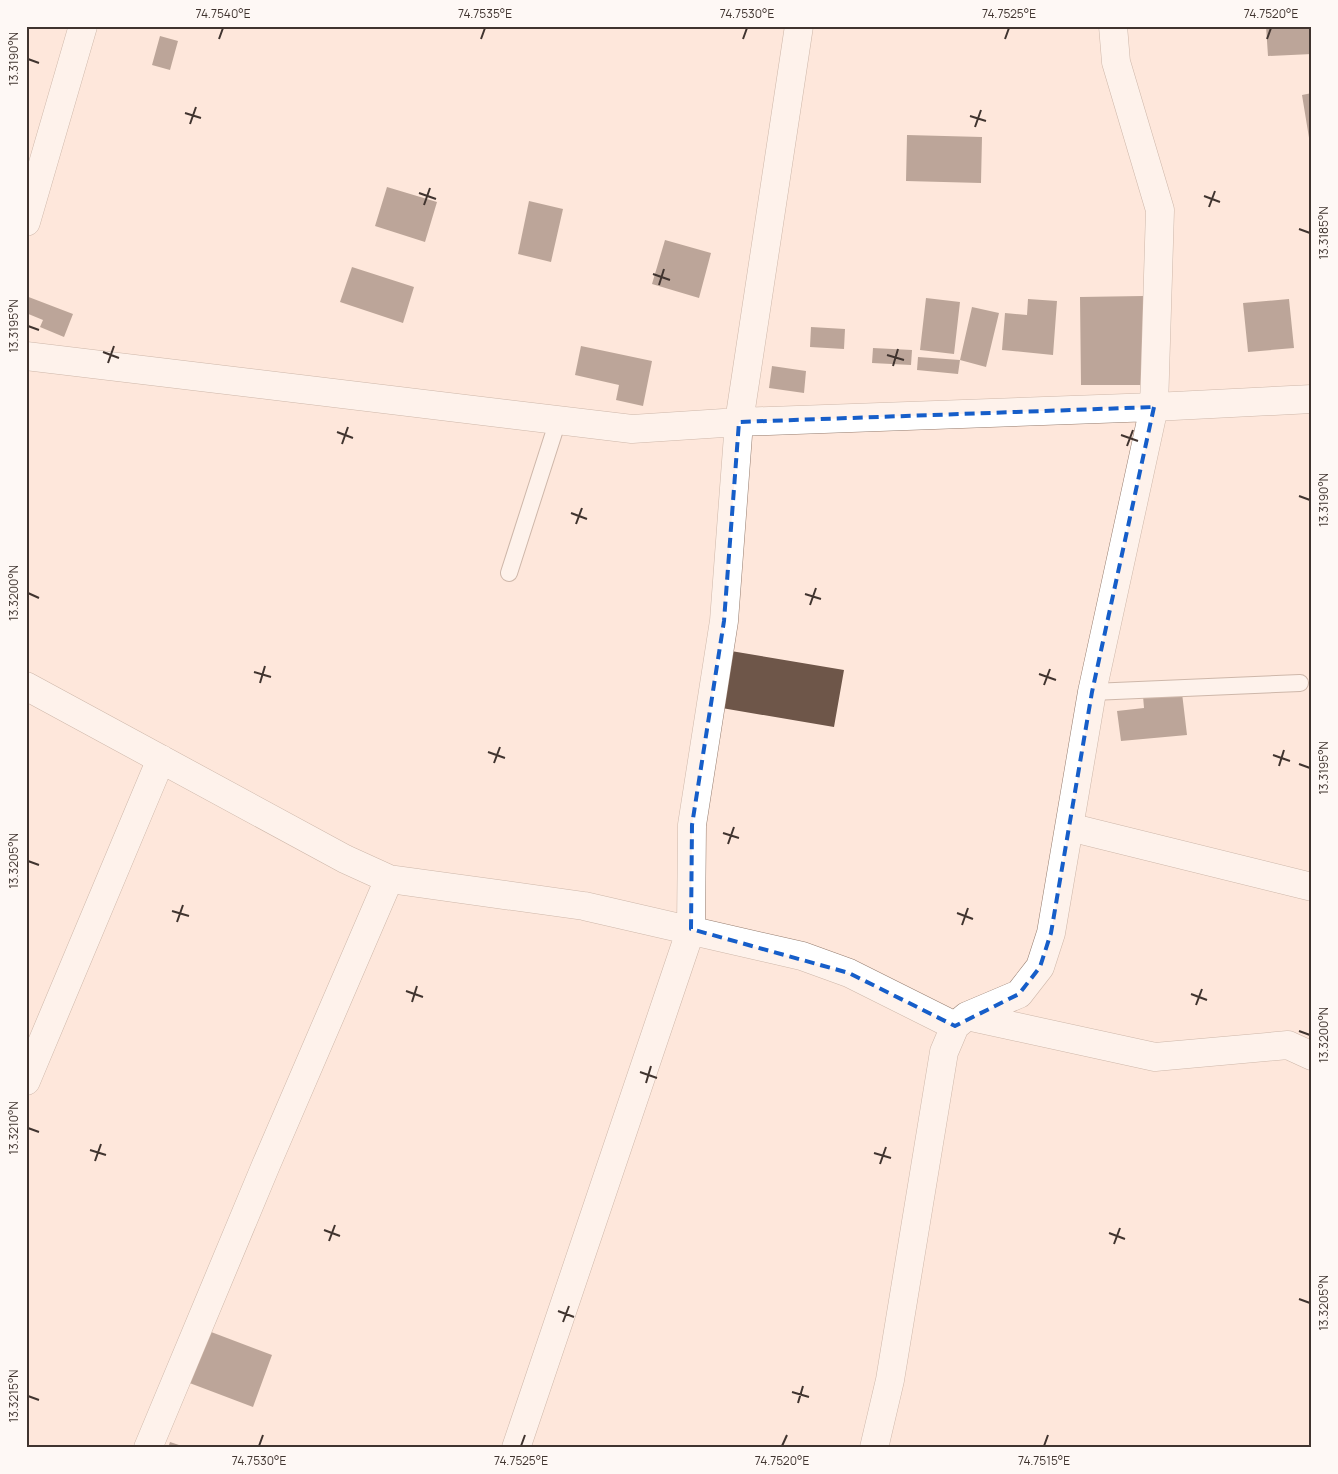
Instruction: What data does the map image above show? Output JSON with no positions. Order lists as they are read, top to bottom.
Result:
{
  "coordinates": [
    "74.7540°E",
    "74.7535°E",
    "74.7530°E",
    "74.7525°E",
    "74.7520°E",
    "13.3190°N",
    "13.3185°N",
    "13.3195°N",
    "13.3200°N",
    "13.3205°N",
    "13.3210°N",
    "13.3215°N",
    "74.7515°E"
  ]
}
